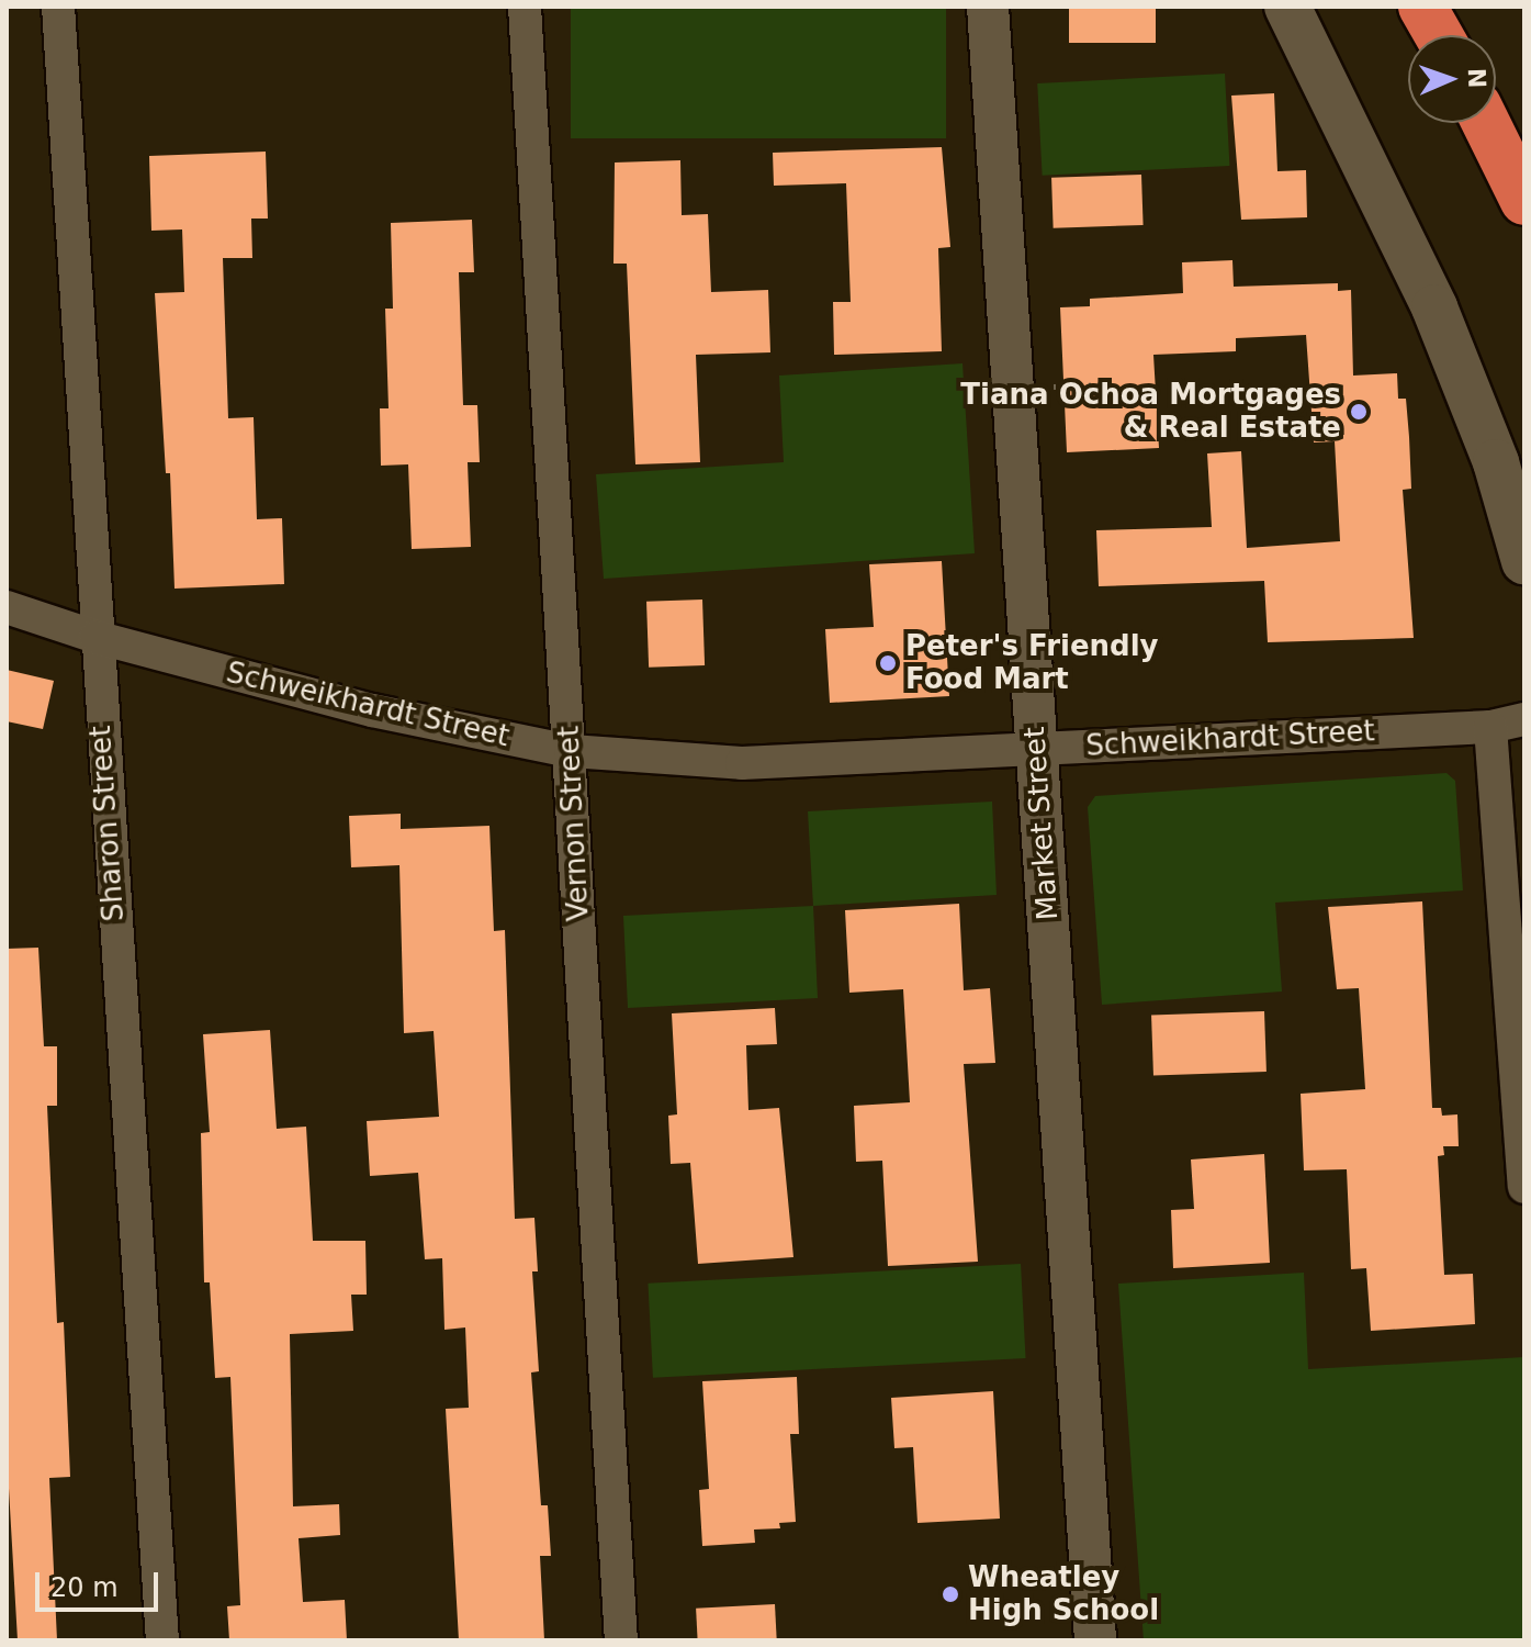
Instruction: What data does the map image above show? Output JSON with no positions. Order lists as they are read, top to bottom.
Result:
{
  "streets": {
    "street": [
      "Schweikhardt Street",
      "Sharon Street",
      "Vernon Street",
      "Market Street"
    ]
  },
  "crossings": [
    ["Schweikhardt Street", "Sharon Street"],
    ["Schweikhardt Street", "Vernon Street"],
    ["Schweikhardt Street", "Market Street"]
  ],
  "places": ["Tiana Ochoa Mortgages & Real Estate", "Peter's Friendly Food Mart", "Wheatley High School"],
  "scale_bar": "20 m",
  "north": "right"
}
